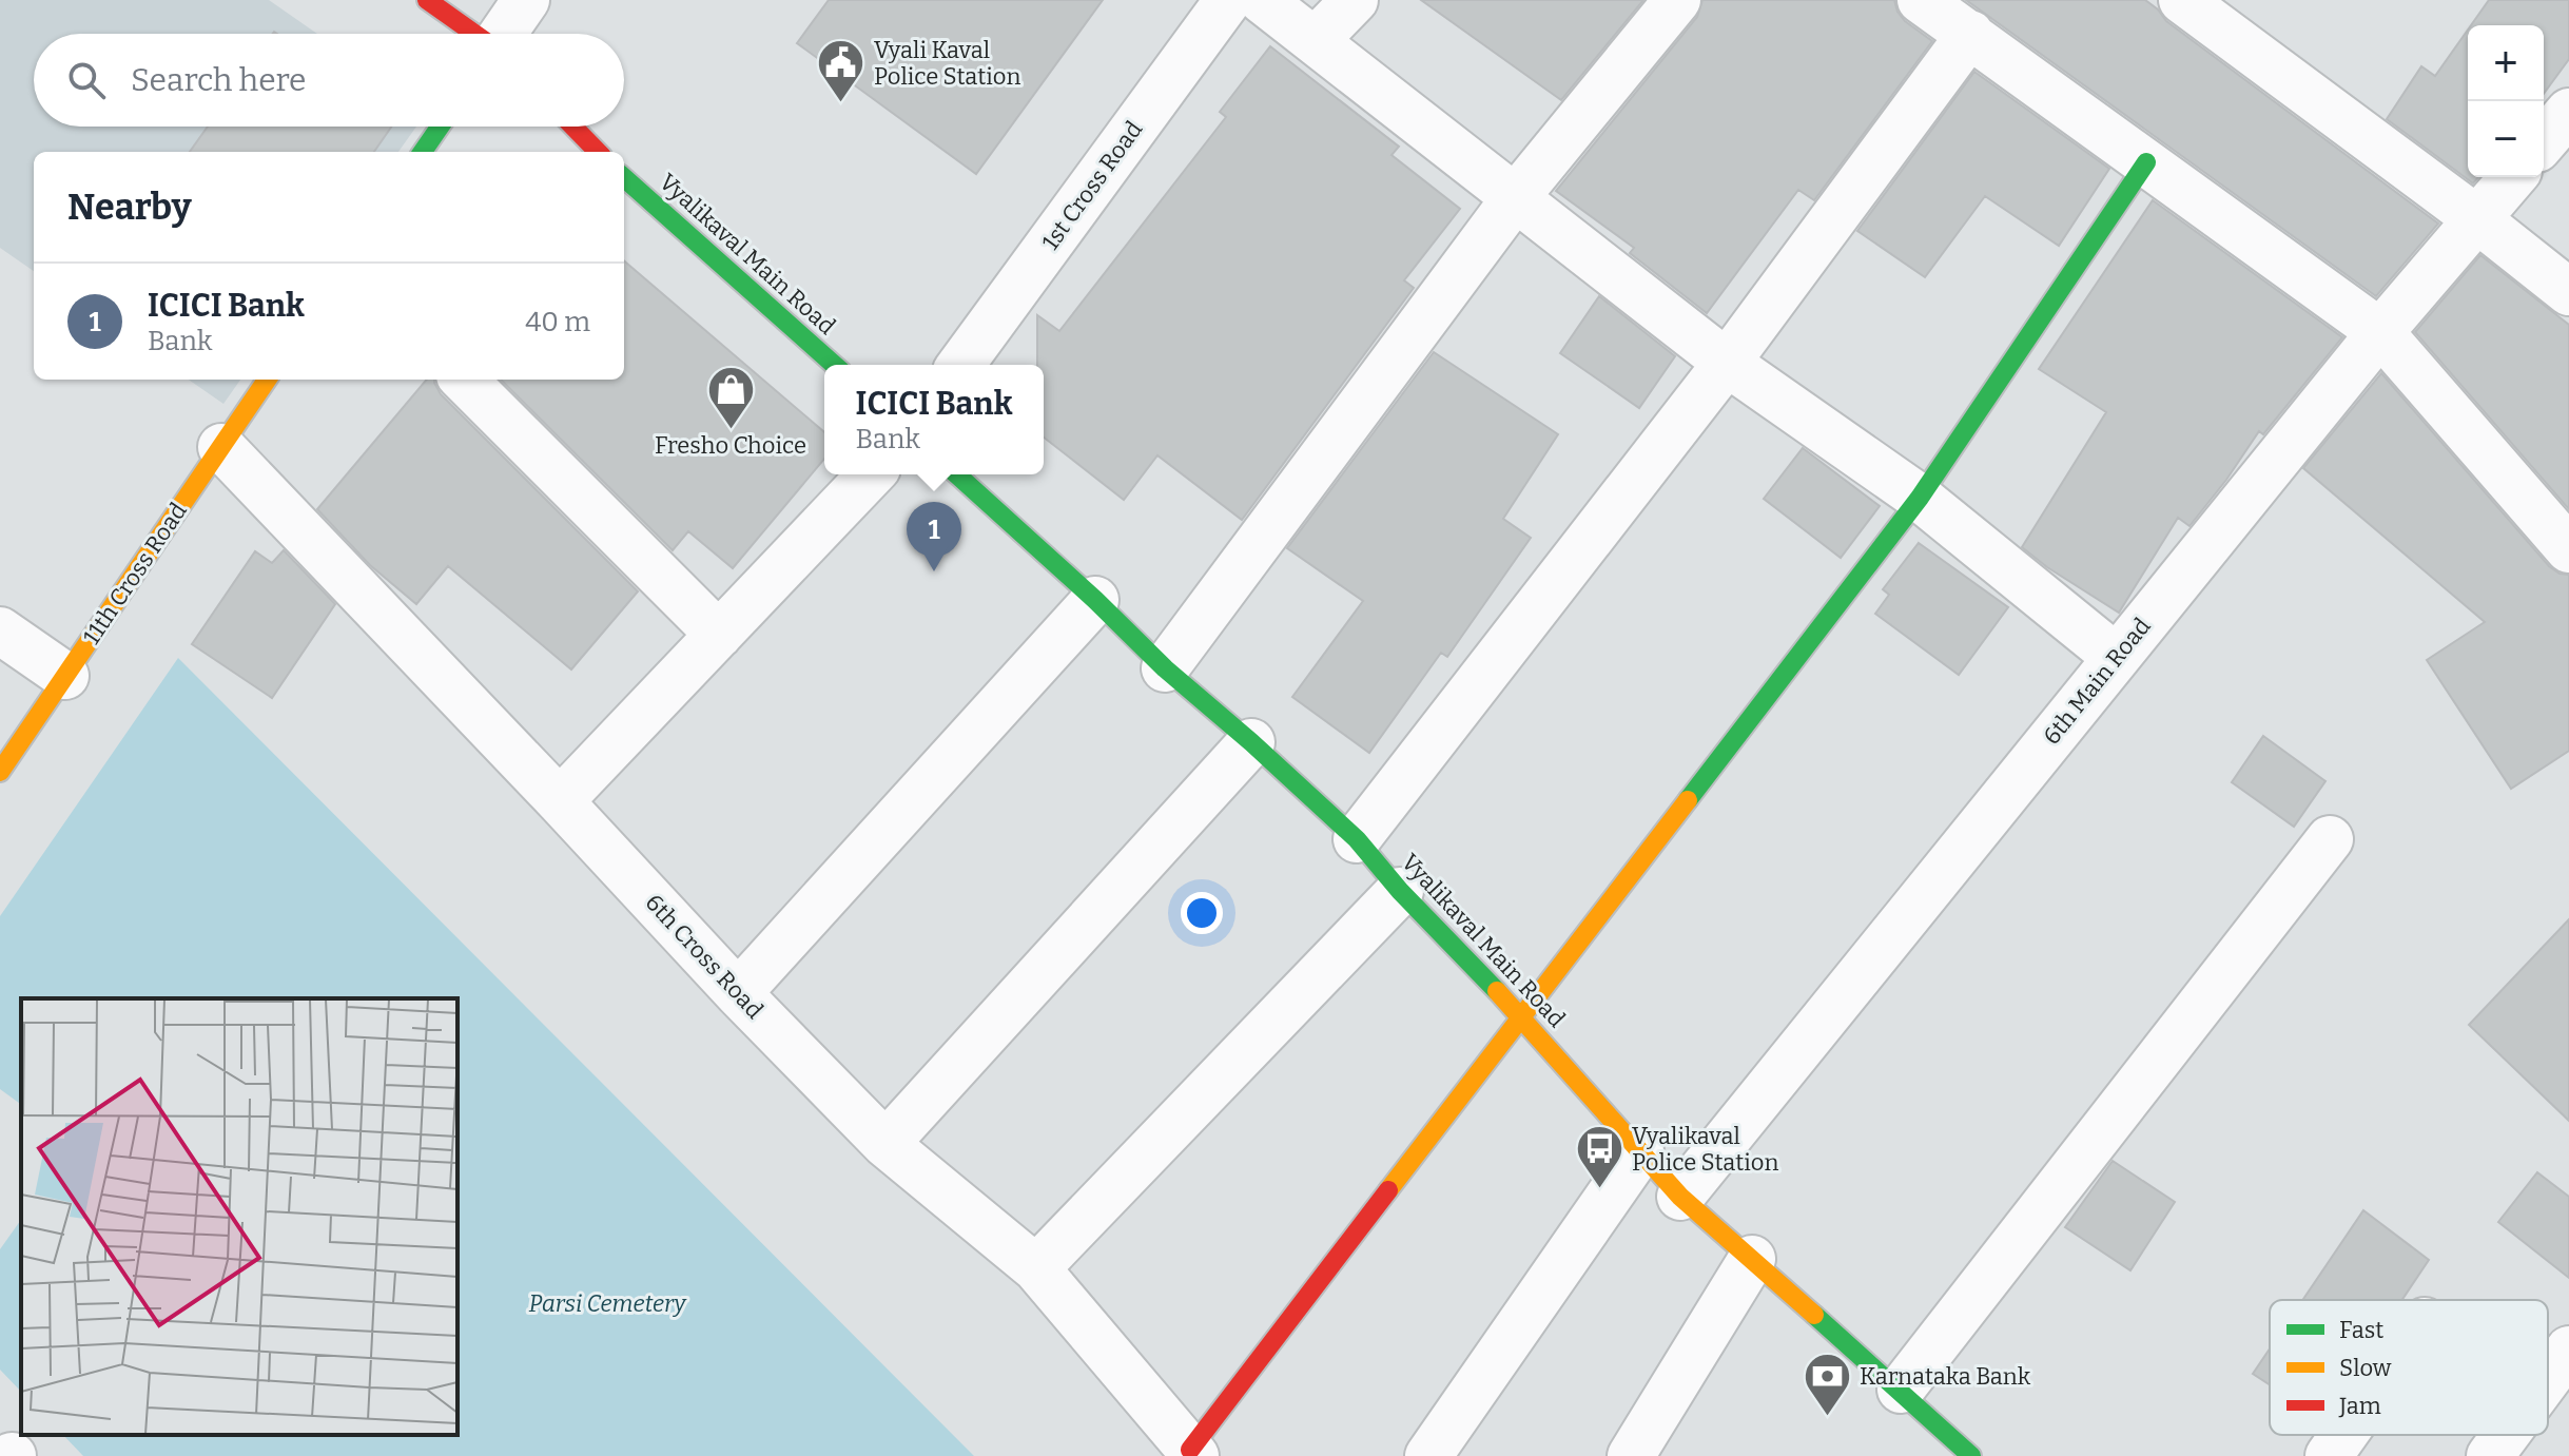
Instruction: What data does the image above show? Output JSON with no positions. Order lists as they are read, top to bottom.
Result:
{
  "streets": {
    "street": [
      "1st Cross Road",
      "Vyalikaval Main Road",
      "11th Cross Road",
      "6th Main Road",
      "6th Cross Road"
    ]
  },
  "crossings": [
    ["Vyalikaval Main Road", "6th Main Road"],
    ["11th Cross Road", "6th Cross Road"]
  ],
  "parks": ["Parsi Cemetery"],
  "places": {
    "public building": ["Vyali Kaval Police Station"],
    "shop": ["Fresho Choice"],
    "bus stop": ["Vyalikaval Police Station"],
    "bank": ["Karnataka Bank"]
  },
  "legend": ["Fast", "Slow", "Jam"],
  "page": {
    "map_buttons": ["+", "−"],
    "search": "Search here",
    "heading": "Nearby",
    "list": [
      {
        "mark": "1",
        "name": "ICICI Bank",
        "note": "Bank",
        "value": "40 m"
      }
    ],
    "popup": ["ICICI Bank", "Bank"],
    "pins": "1"
  }
}
